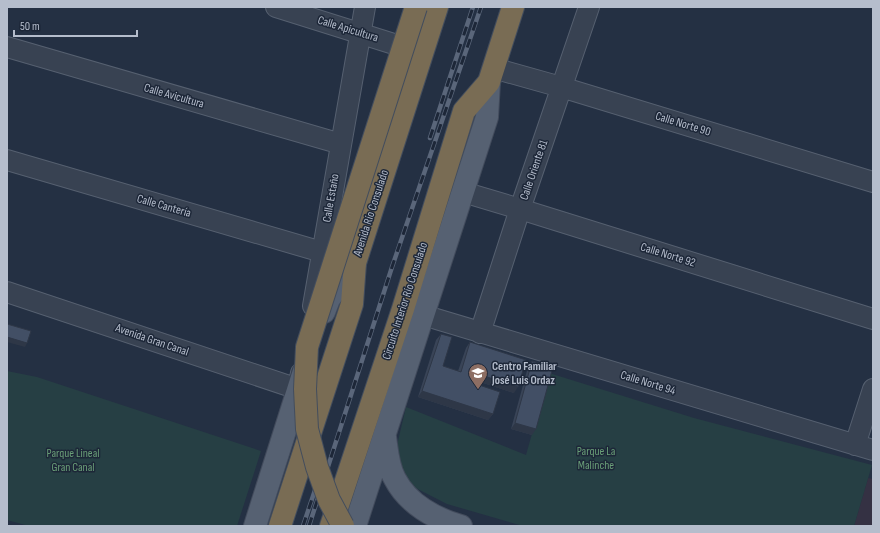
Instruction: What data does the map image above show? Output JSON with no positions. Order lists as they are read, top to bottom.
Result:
{
  "streets": {
    "highway": ["Avenida Río Consulado", "Circuito Interior Río Consulado"],
    "street": [
      "Calle Apicultura",
      "Calle Avicultura",
      "Calle Norte 90",
      "Calle Oriente 81",
      "Calle Estaño",
      "Calle Cantería",
      "Calle Norte 92",
      "Avenida Gran Canal",
      "Calle Norte 94"
    ]
  },
  "crossings": [
    ["Calle Apicultura", "Calle Estaño"],
    ["Calle Avicultura", "Calle Estaño"],
    ["Calle Norte 90", "Calle Oriente 81"],
    ["Calle Norte 90", "Circuito Interior Río Consulado"],
    ["Calle Oriente 81", "Calle Norte 92"],
    ["Calle Oriente 81", "Calle Norte 94"],
    ["Calle Estaño", "Calle Cantería"],
    ["Calle Estaño", "Avenida Río Consulado"],
    ["Calle Estaño", "Avenida Gran Canal"],
    ["Avenida Río Consulado", "Avenida Gran Canal"]
  ],
  "parks": ["Parque La Malinche", "Parque Lineal Gran Canal"],
  "places": {
    "school or university": ["Centro Familiar José Luis Ordaz"]
  },
  "scale_bar": "50 m"
}
